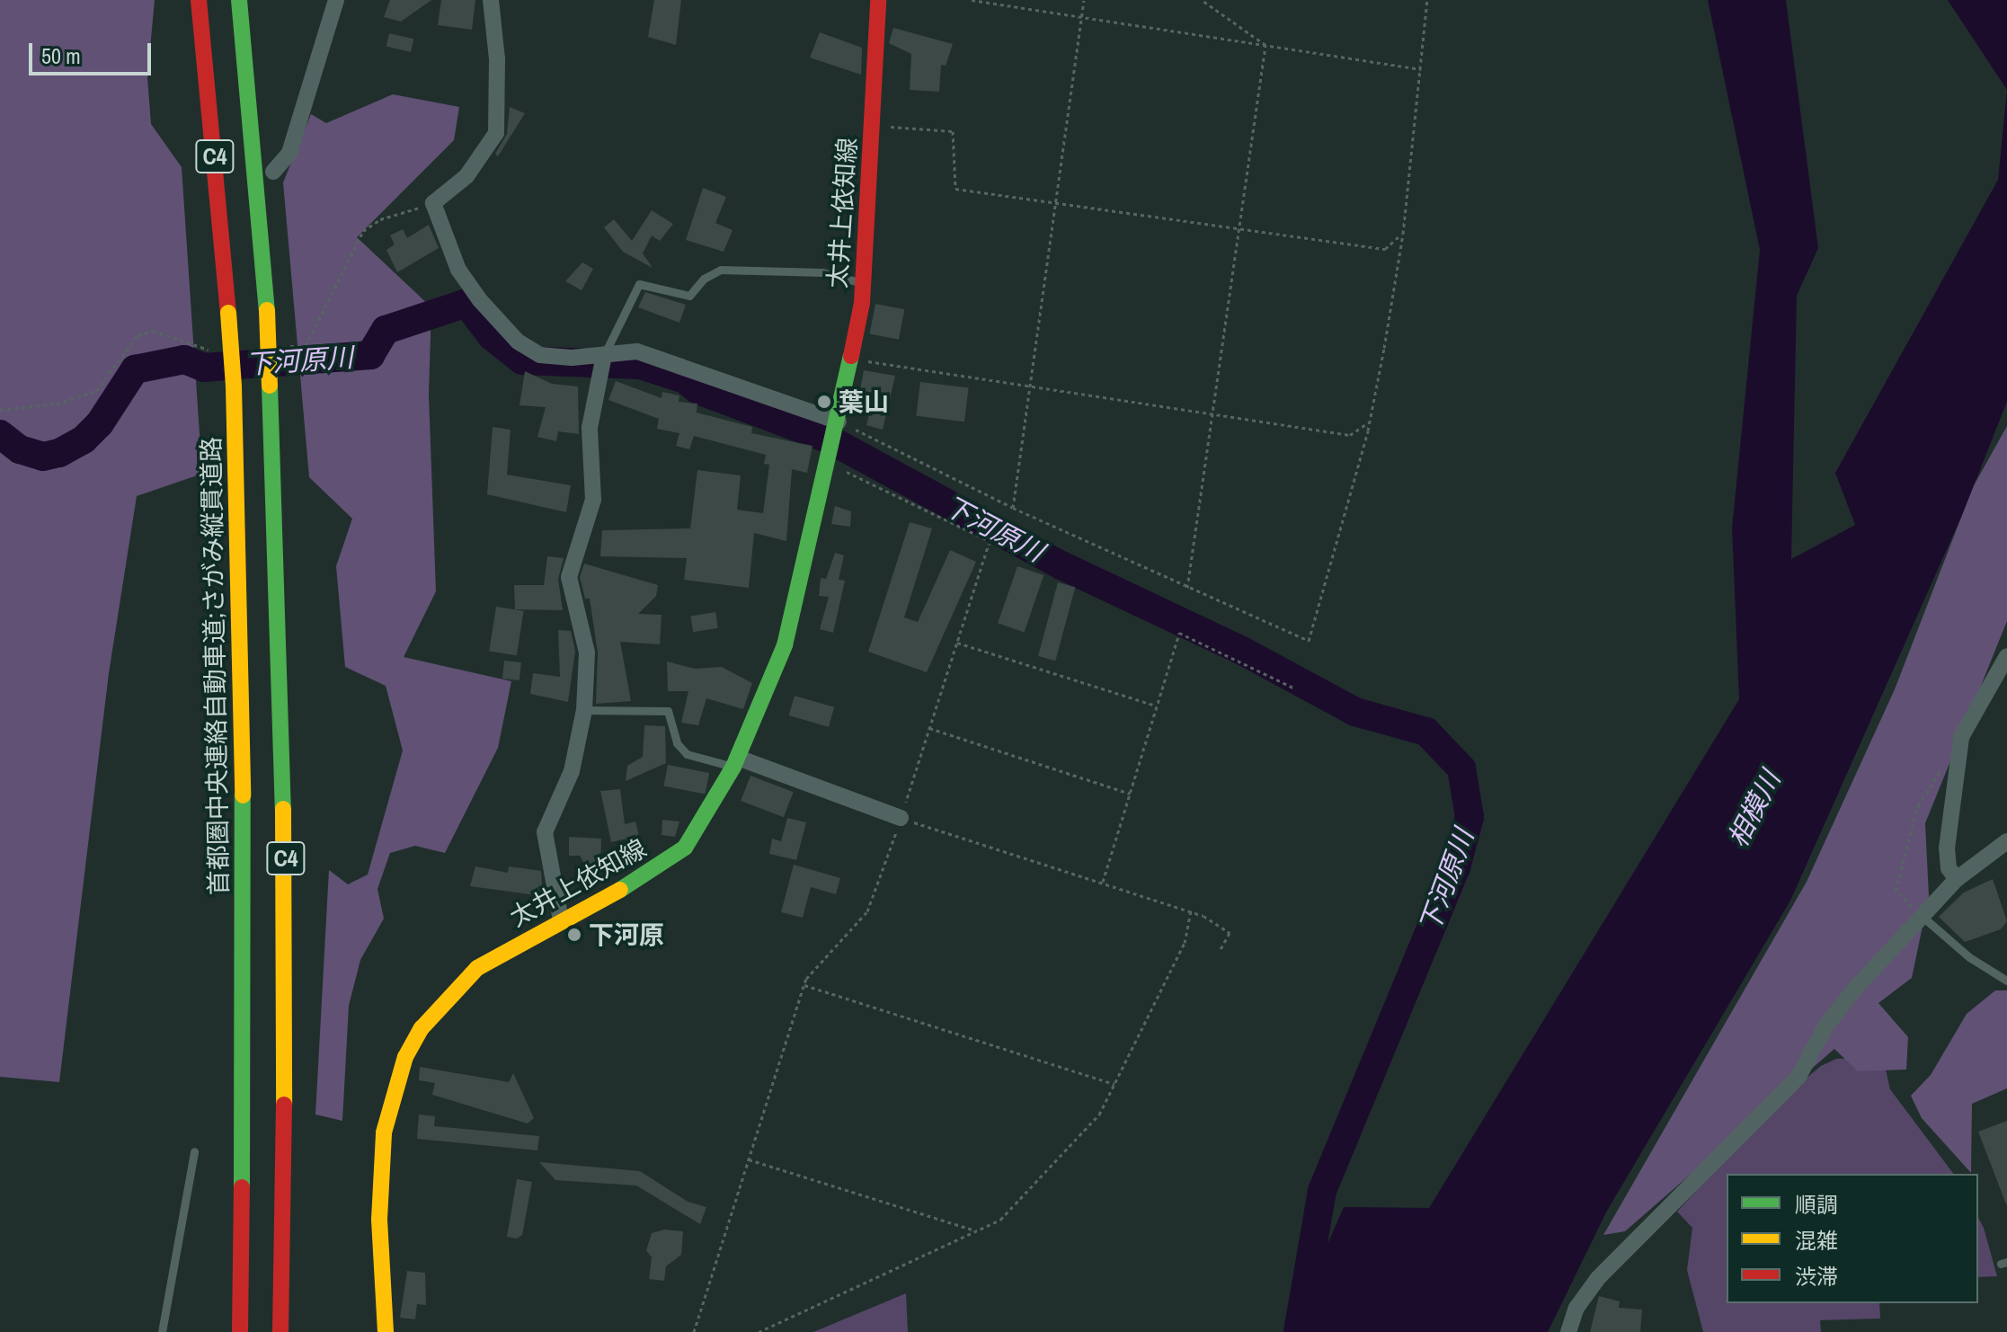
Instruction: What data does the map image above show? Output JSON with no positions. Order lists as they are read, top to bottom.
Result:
{
  "streets": {
    "main road": ["C4", "太井上依知線", "首都圏中央連絡自動車道;さがみ縦貫道路"]
  },
  "water": ["下河原川", "相模川"],
  "places": ["葉山", "下河原"],
  "legend": ["順調", "混雑", "渋滞"],
  "scale_bar": "50 m"
}
